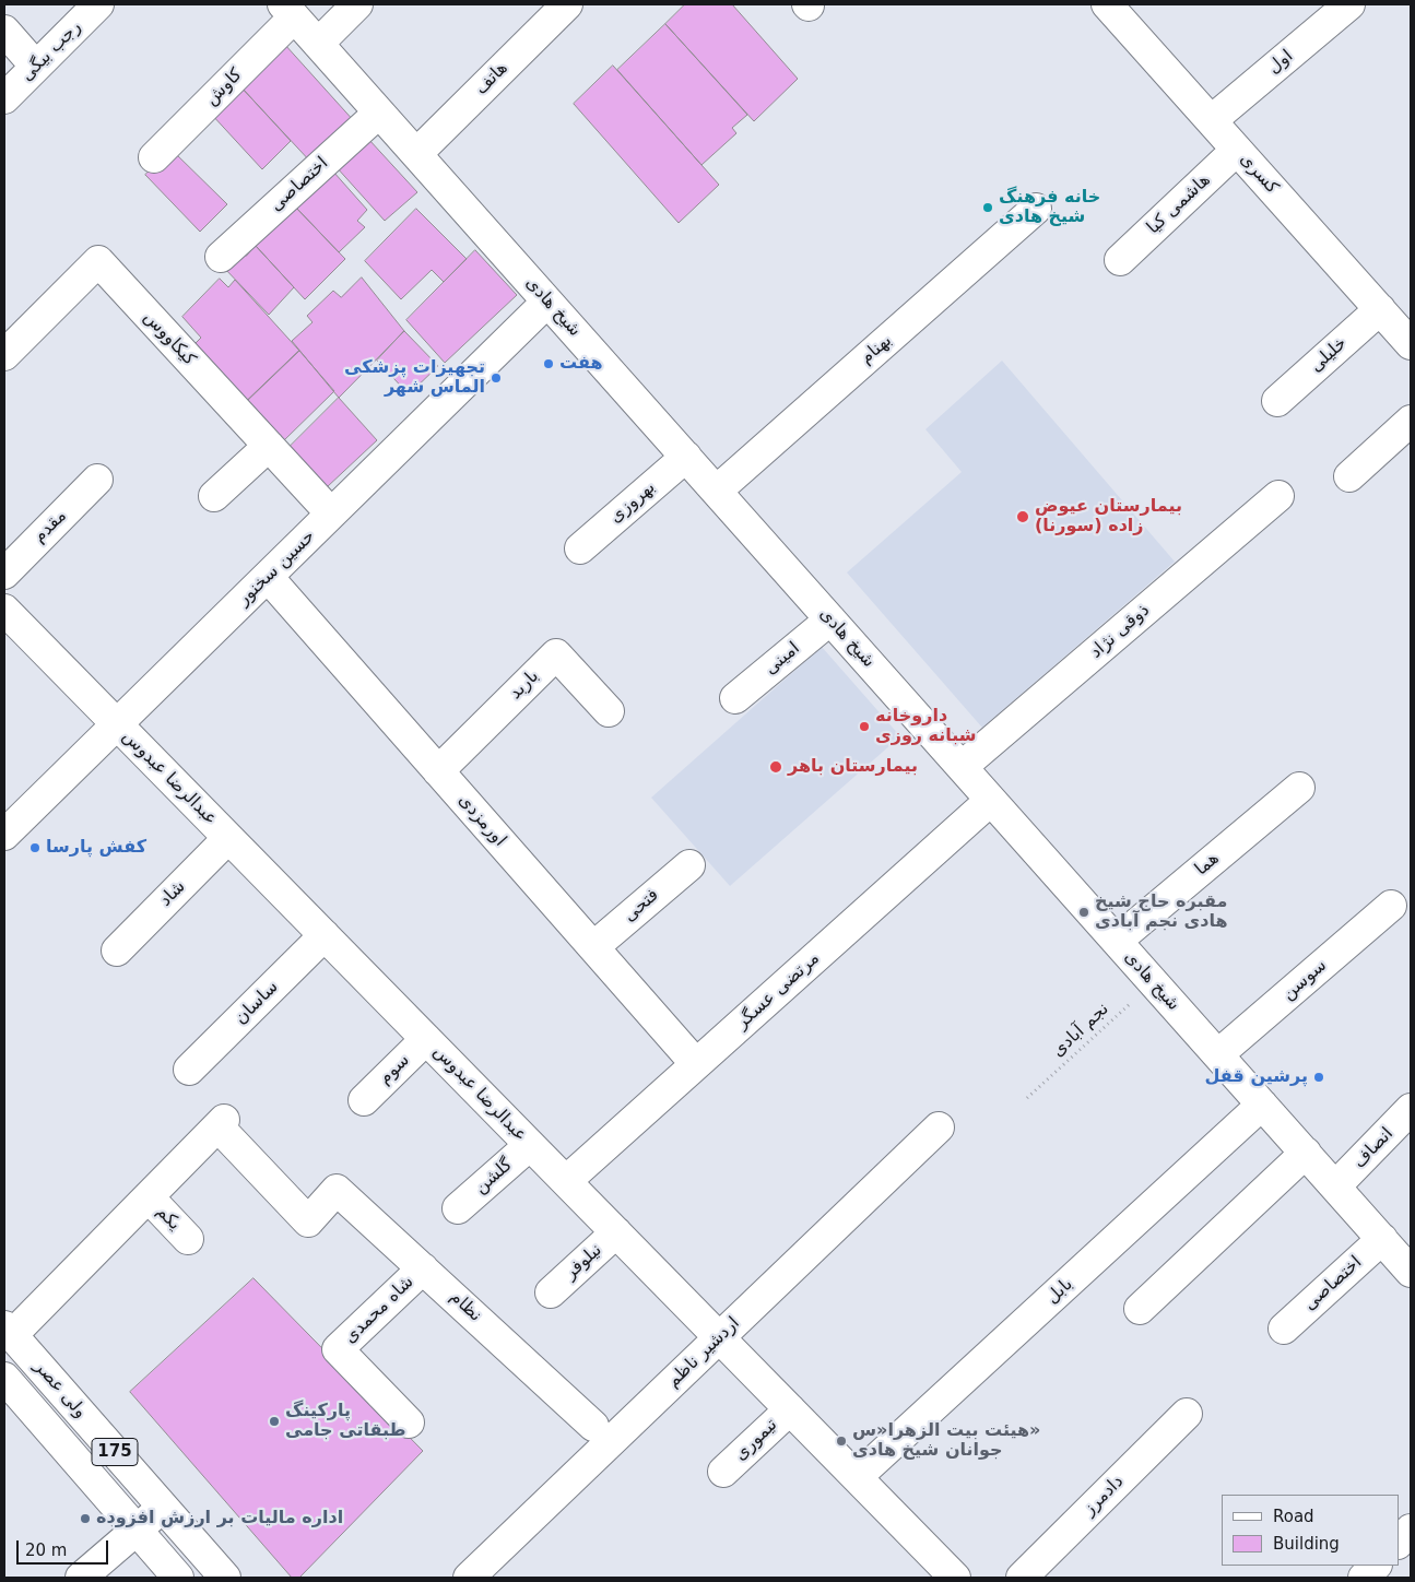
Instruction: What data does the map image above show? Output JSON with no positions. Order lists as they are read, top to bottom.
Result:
{
  "streets": {
    "street": [
      "رجب بیگی",
      "اول",
      "هاتف",
      "کاوش",
      "کسری",
      "اختصاصی",
      "هاشمی کیا",
      "شیخ هادی",
      "کیکاووس",
      "بهنام",
      "خلیلی",
      "بهروزی",
      "مقدم",
      "حسین سخنور",
      "ذوقی نژاد",
      "امینی",
      "باربد",
      "عبدالرضا عبدوس",
      "اورمزدی",
      "هما",
      "شاد",
      "فتحی",
      "سوسن",
      "مرتضی عسگر",
      "ساسان",
      "سوم",
      "انصاف",
      "گلشن",
      "یکم",
      "نیلوفر",
      "بابل",
      "نظام",
      "شاه محمدی",
      "اردشیر ناظم",
      "ولی عصر",
      "تیموری",
      "175",
      "دادمرز"
    ],
    "path": ["نجم آبادی"]
  },
  "crossings": [
    ["اول", "کسری"],
    ["هاتف", "شیخ هادی"],
    ["کاوش", "شیخ هادی"],
    ["کسری", "هاشمی کیا"],
    ["کسری", "خلیلی"],
    ["اختصاصی", "شیخ هادی"],
    ["شیخ هادی", "بهنام"],
    ["شیخ هادی", "بهروزی"],
    ["شیخ هادی", "حسین سخنور"],
    ["شیخ هادی", "ذوقی نژاد"],
    ["شیخ هادی", "امینی"],
    ["شیخ هادی", "هما"],
    ["شیخ هادی", "سوسن"],
    ["شیخ هادی", "مرتضی عسگر"],
    ["شیخ هادی", "نجم آبادی"],
    ["شیخ هادی", "انصاف"],
    ["شیخ هادی", "بابل"],
    ["کیکاووس", "حسین سخنور"],
    ["حسین سخنور", "عبدالرضا عبدوس"],
    ["حسین سخنور", "اورمزدی"],
    ["باربد", "اورمزدی"],
    ["عبدالرضا عبدوس", "شاد"],
    ["عبدالرضا عبدوس", "مرتضی عسگر"],
    ["عبدالرضا عبدوس", "ساسان"],
    ["عبدالرضا عبدوس", "سوم"],
    ["عبدالرضا عبدوس", "گلشن"],
    ["عبدالرضا عبدوس", "نیلوفر"],
    ["عبدالرضا عبدوس", "بابل"],
    ["عبدالرضا عبدوس", "اردشیر ناظم"],
    ["عبدالرضا عبدوس", "تیموری"],
    ["اورمزدی", "فتحی"],
    ["اورمزدی", "مرتضی عسگر"],
    ["یکم", "نظام"],
    ["نظام", "شاه محمدی"]
  ],
  "places": [
    "خانه فرهنگ شیخ هادی",
    "هفت",
    "تجهیزات پزشکی الماس شهر",
    "بیمارستان عیوض زاده (سورنا)",
    "داروخانه شبانه روزی",
    "بیمارستان باهر",
    "کفش پارسا",
    "مقبره حاج شیخ هادی نجم آبادی",
    "پرشین قفل",
    "پارکینگ طبقاتی جامی",
    "هیئت بیت الزهرا«س» جوانان شیخ هادی",
    "اداره مالیات بر ارزش افزوده"
  ],
  "legend": ["Road", "Building"],
  "scale_bar": "20 m"
}
